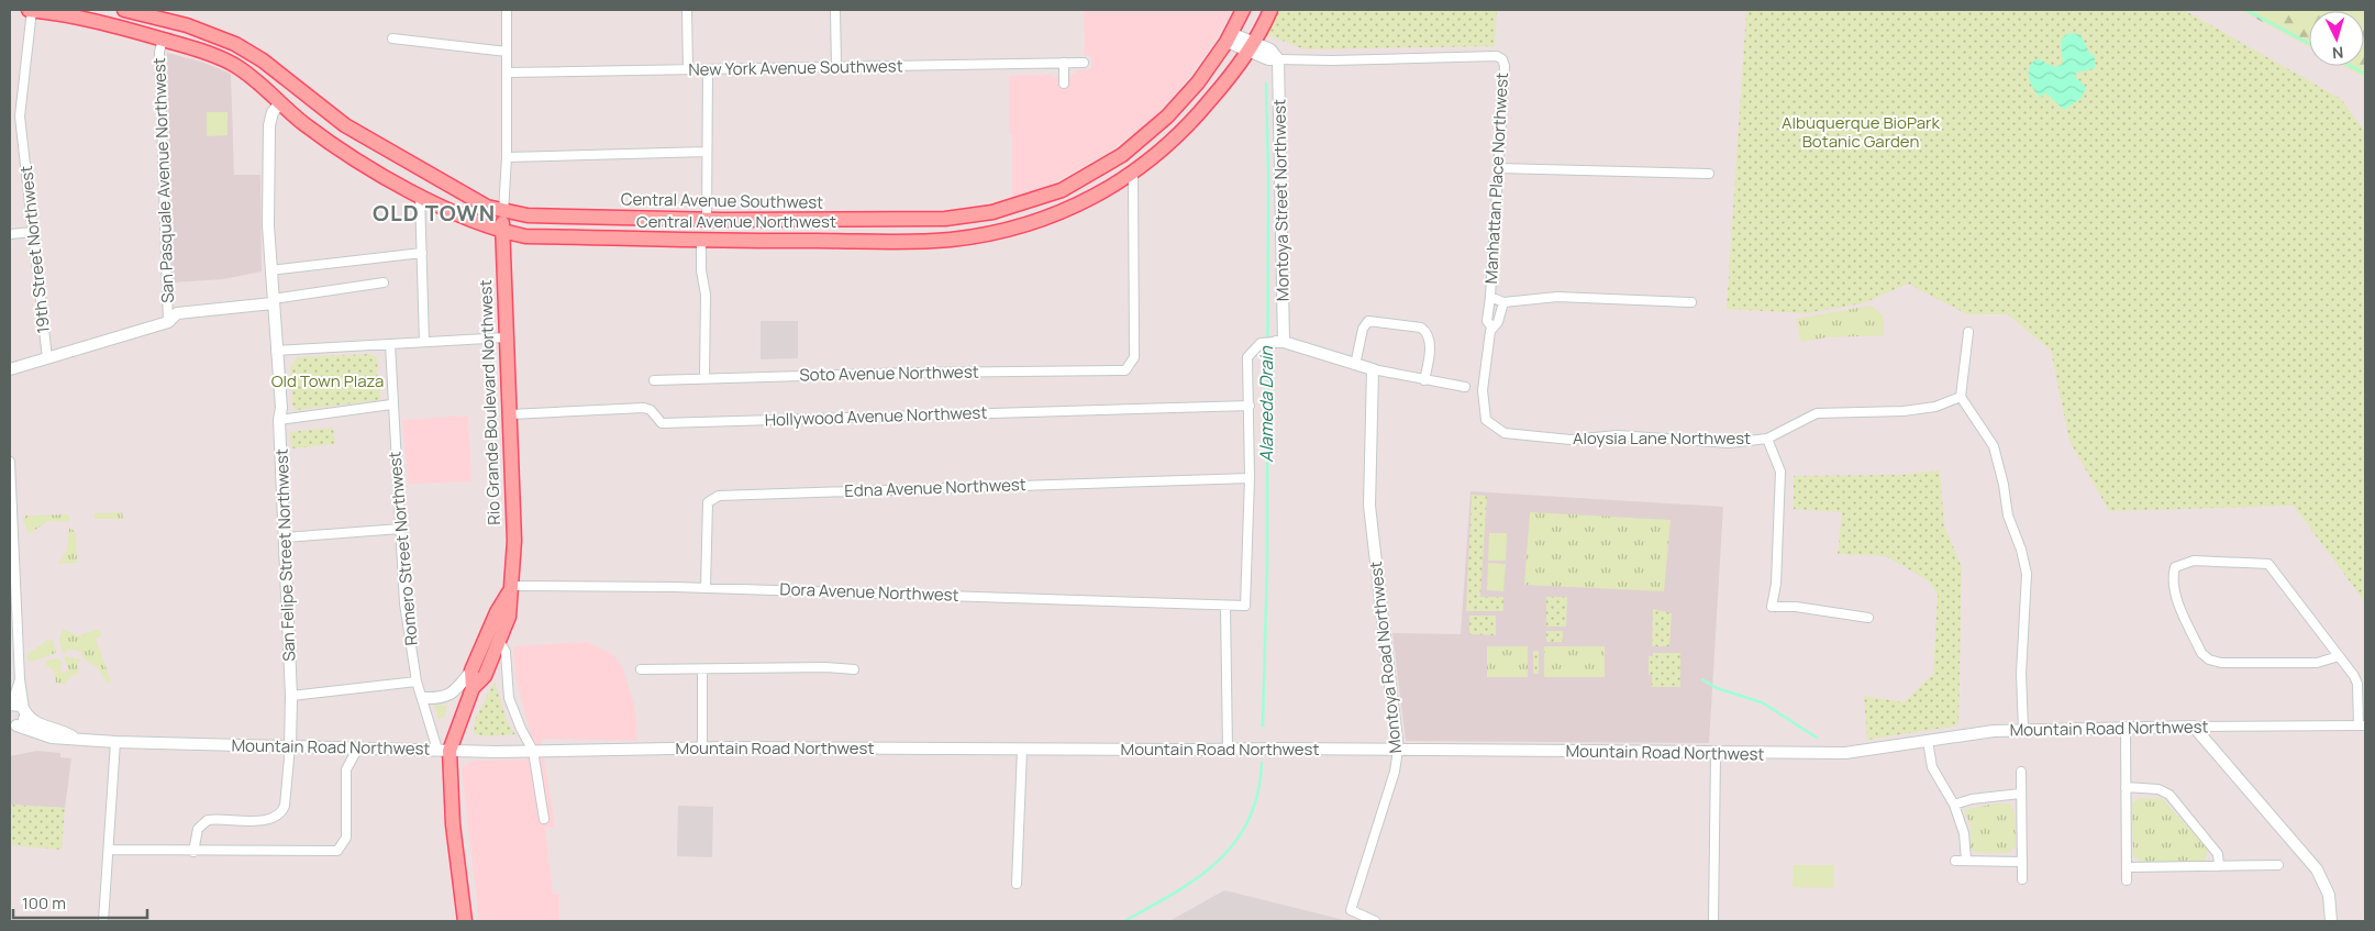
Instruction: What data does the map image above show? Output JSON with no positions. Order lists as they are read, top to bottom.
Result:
{
  "streets": {
    "main road": ["Central Avenue Southwest", "Central Avenue Northwest", "Rio Grande Boulevard Northwest"],
    "street": [
      "New York Avenue Southwest",
      "Manhattan Place Northwest",
      "San Pasquale Avenue Northwest",
      "Montoya Street Northwest",
      "19th Street Northwest",
      "Soto Avenue Northwest",
      "Hollywood Avenue Northwest",
      "Aloysia Lane Northwest",
      "Edna Avenue Northwest",
      "Romero Street Northwest",
      "San Felipe Street Northwest",
      "Dora Avenue Northwest",
      "Montoya Road Northwest",
      "Mountain Road Northwest"
    ]
  },
  "crossings": [
    ["Manhattan Place Northwest", "Montoya Street Northwest"],
    ["Manhattan Place Northwest", "Aloysia Lane Northwest"],
    ["San Pasquale Avenue Northwest", "Central Avenue Northwest"],
    ["Central Avenue Southwest", "Rio Grande Boulevard Northwest"],
    ["Central Avenue Northwest", "19th Street Northwest"],
    ["Central Avenue Northwest", "Soto Avenue Northwest"],
    ["Central Avenue Northwest", "Rio Grande Boulevard Northwest"],
    ["Central Avenue Northwest", "San Felipe Street Northwest"],
    ["Rio Grande Boulevard Northwest", "Hollywood Avenue Northwest"],
    ["Rio Grande Boulevard Northwest", "Romero Street Northwest"],
    ["Rio Grande Boulevard Northwest", "Dora Avenue Northwest"],
    ["Rio Grande Boulevard Northwest", "Mountain Road Northwest"],
    ["Edna Avenue Northwest", "Dora Avenue Northwest"],
    ["Romero Street Northwest", "Mountain Road Northwest"],
    ["San Felipe Street Northwest", "Mountain Road Northwest"],
    ["Montoya Road Northwest", "Mountain Road Northwest"]
  ],
  "districts": ["OLD TOWN"],
  "water": ["Alameda Drain"],
  "parks": ["Albuquerque BioPark Botanic Garden", "Old Town Plaza"],
  "scale_bar": "100 m",
  "north": "bottom"
}
